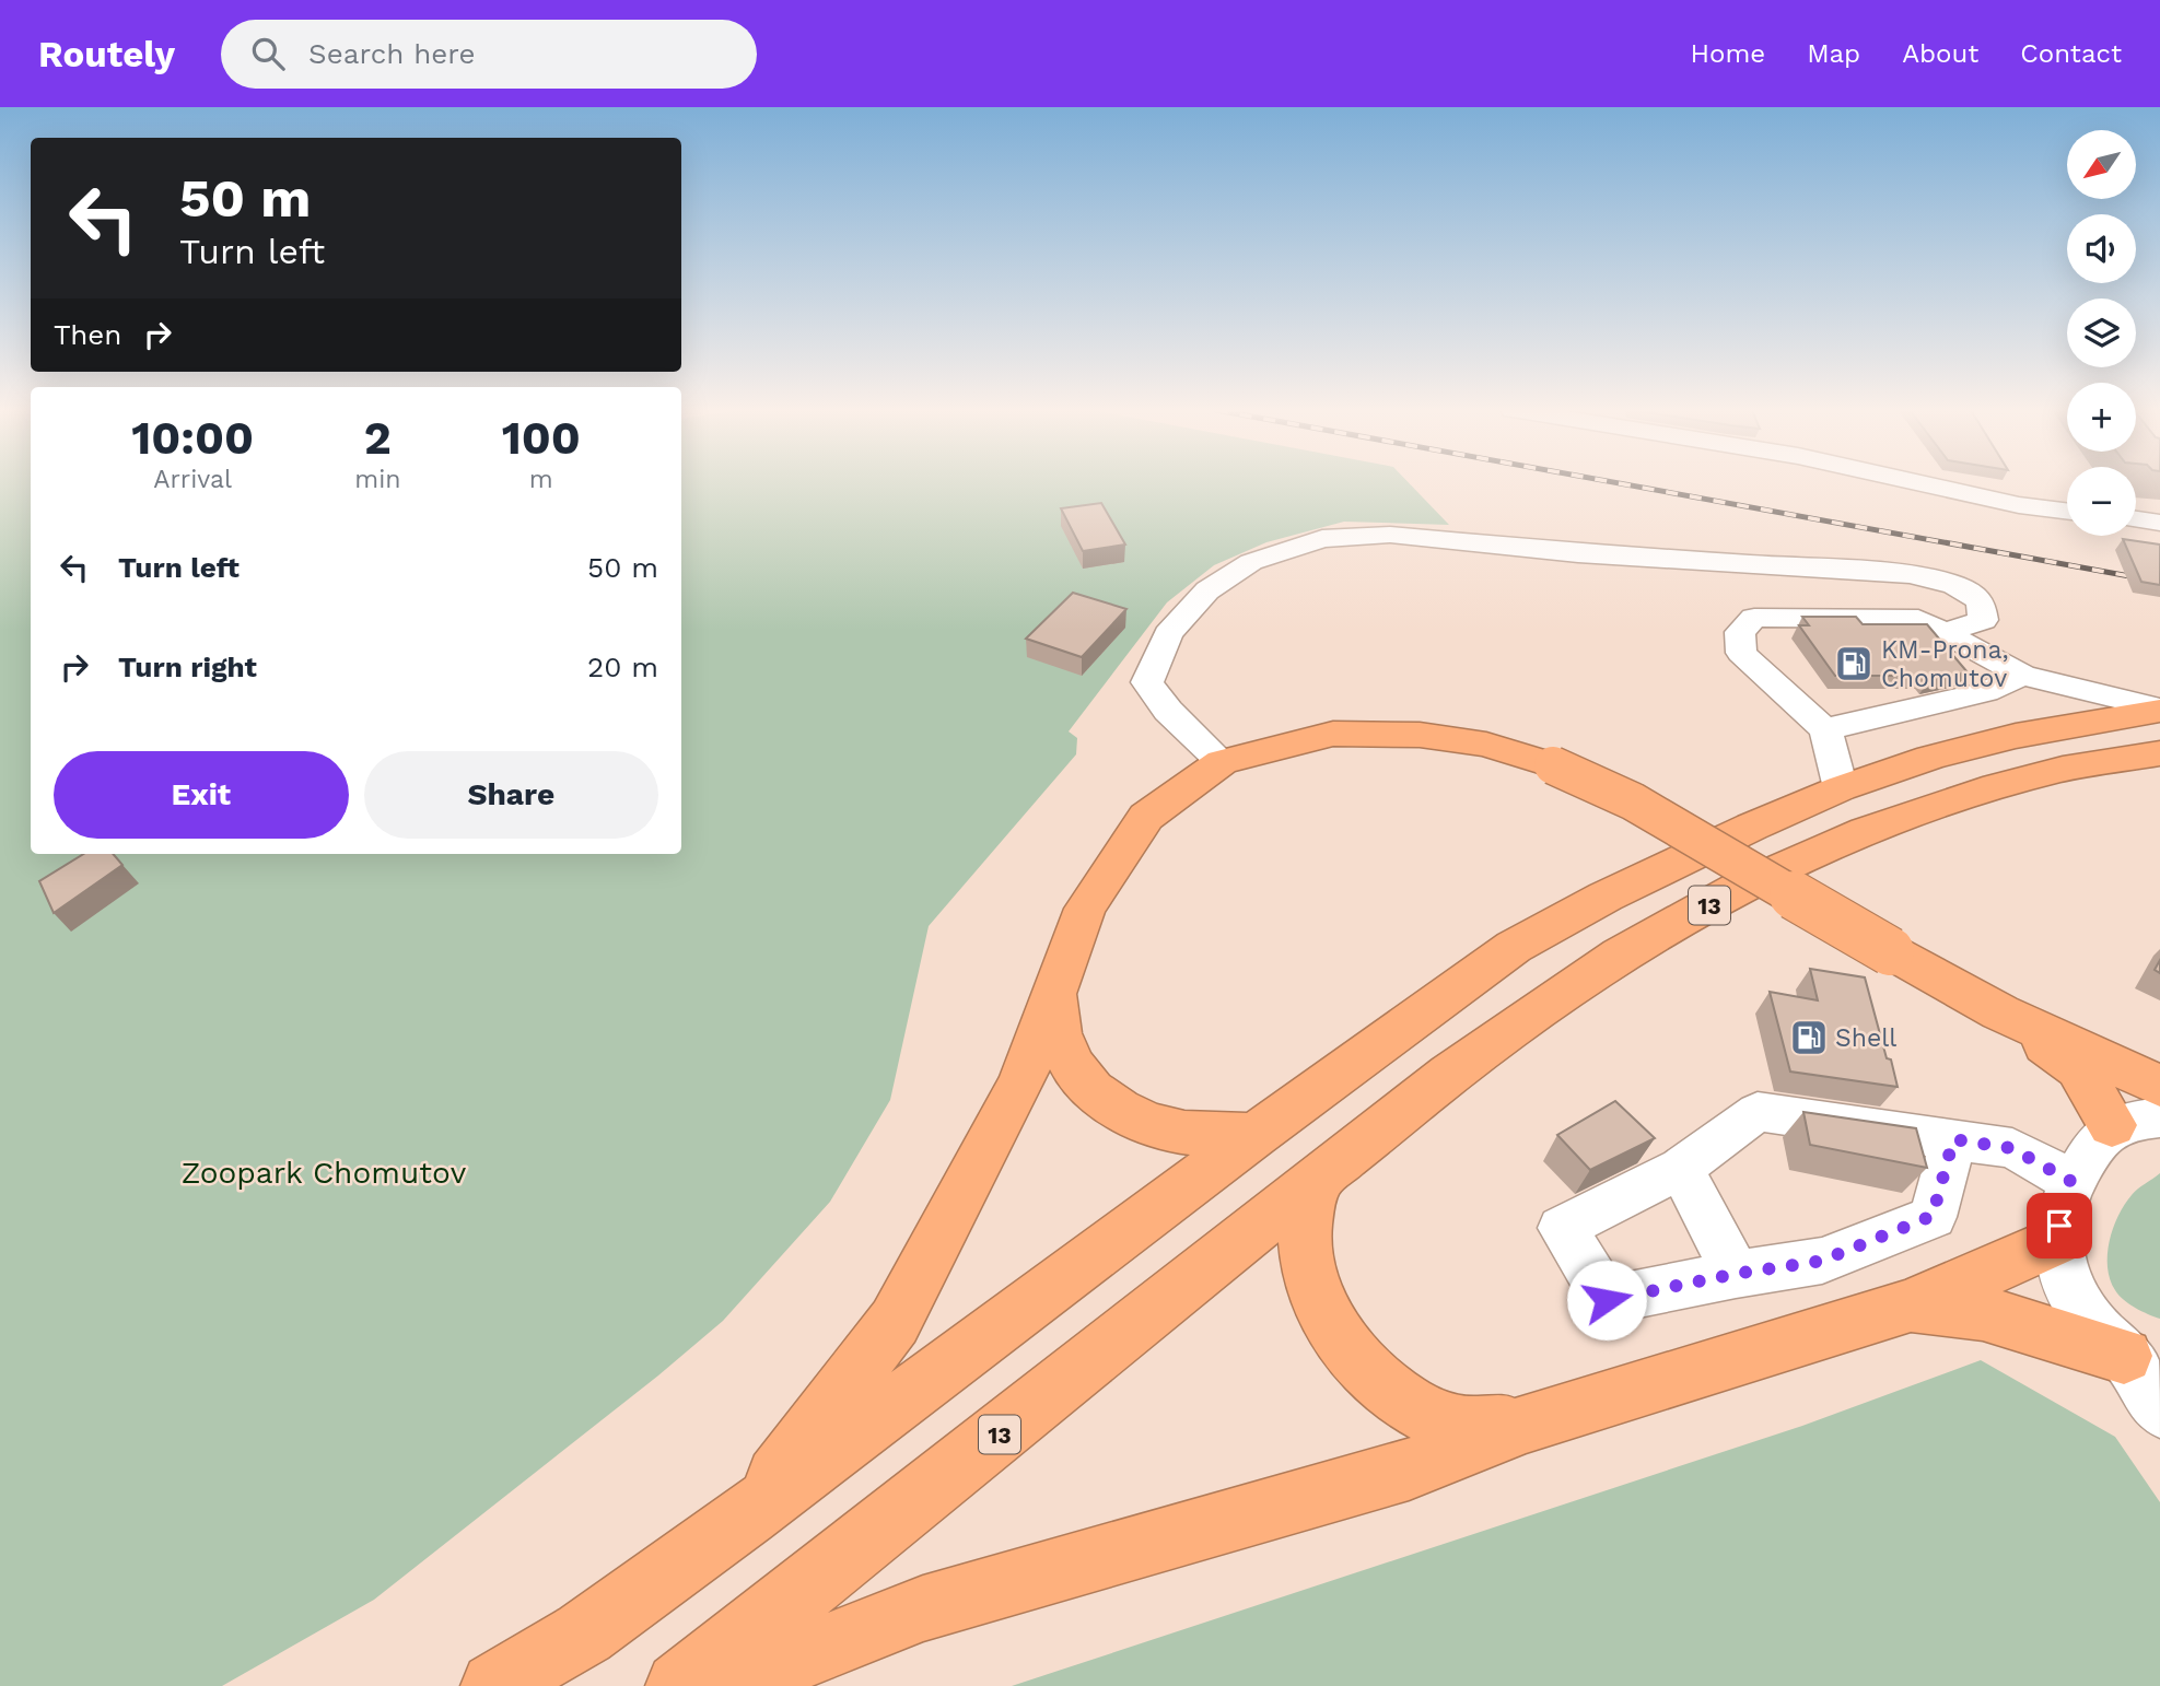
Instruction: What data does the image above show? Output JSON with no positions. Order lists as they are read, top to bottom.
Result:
{
  "streets": {
    "highway": ["13"]
  },
  "parks": ["Zoopark Chomutov"],
  "places": {
    "fuel station": ["KM-Prona, Chomutov", "Shell"]
  },
  "north": "bottom left",
  "page": {
    "header": "Routely",
    "search": "Search here",
    "nav": [
      "Home",
      "Map",
      "About",
      "Contact"
    ],
    "map_buttons": ["+", "−"],
    "turn": ["50 m", "Turn left"],
    "then": "Then",
    "eta": [
      "10:00",
      "Arrival",
      "2",
      "min",
      "100",
      "m"
    ],
    "list": [
      {
        "name": "Turn left",
        "value": "50 m"
      },
      {
        "name": "Turn right",
        "value": "20 m"
      }
    ],
    "buttons": ["Exit", "Share"]
  }
}
